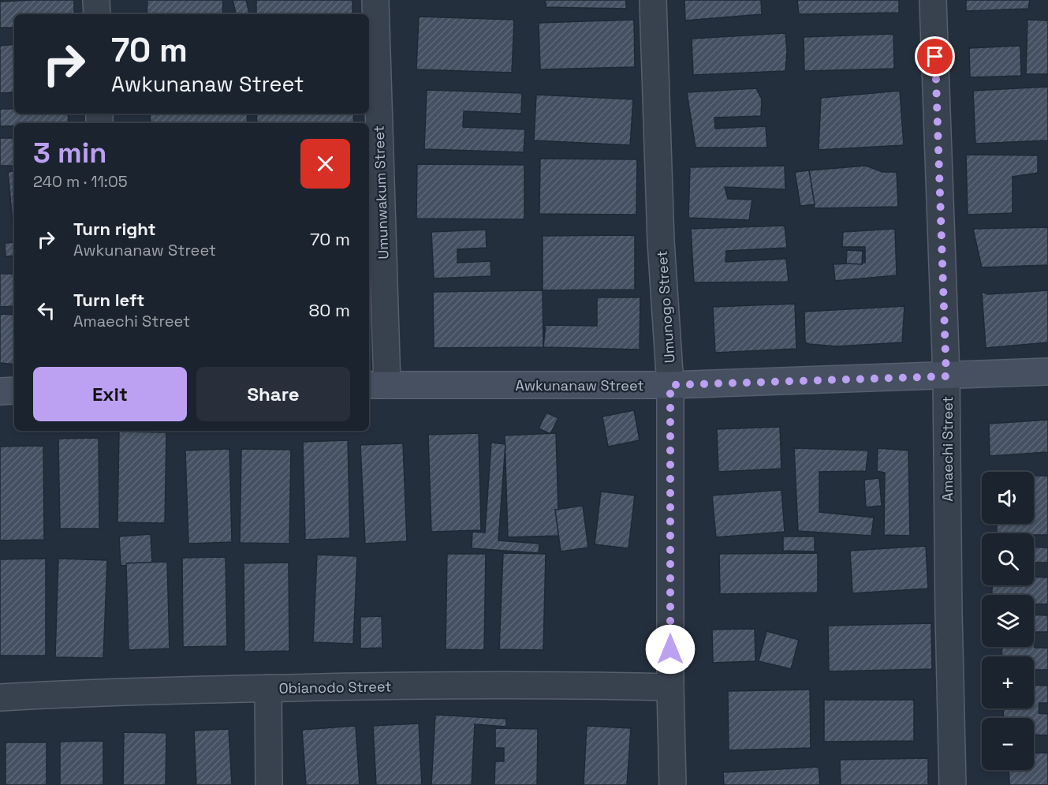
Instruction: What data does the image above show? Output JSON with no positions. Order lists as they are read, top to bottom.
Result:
{
  "streets": {
    "street": [
      "Umunwakum Street",
      "Umunogo Street",
      "Awkunanaw Street",
      "Amaechi Street",
      "Obianodo Street"
    ]
  },
  "crossings": [
    ["Umunwakum Street", "Awkunanaw Street"],
    ["Umunogo Street", "Awkunanaw Street"],
    ["Umunogo Street", "Obianodo Street"],
    ["Awkunanaw Street", "Amaechi Street"]
  ],
  "page": {
    "turn": ["70 m", "Awkunanaw Street"],
    "heading": ["3 min", "240 m · 11:05"],
    "list": [
      {
        "name": "Turn right",
        "note": "Awkunanaw Street",
        "value": "70 m"
      },
      {
        "name": "Turn left",
        "note": "Amaechi Street",
        "value": "80 m"
      }
    ],
    "buttons": ["Exit", "Share"],
    "map_buttons": ["+", "−"]
  }
}
